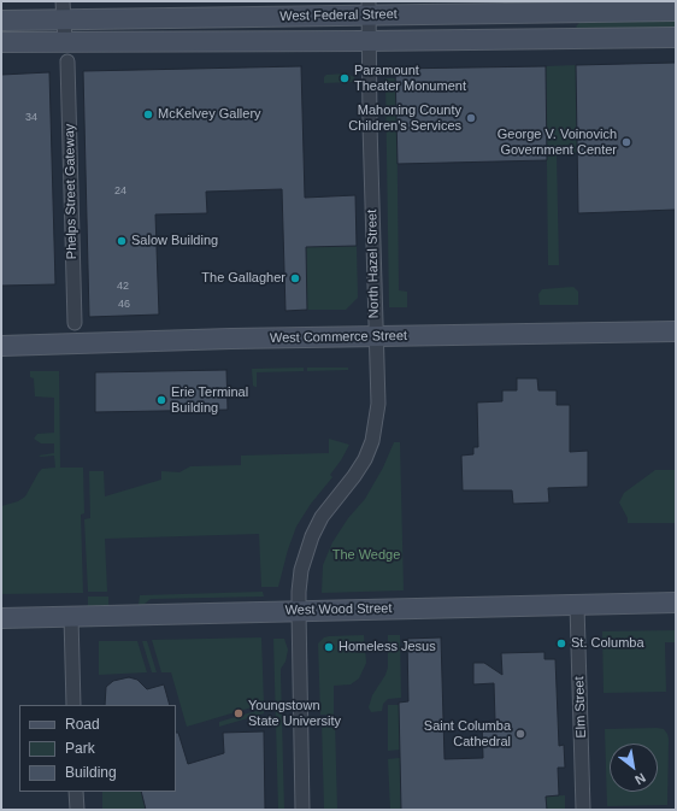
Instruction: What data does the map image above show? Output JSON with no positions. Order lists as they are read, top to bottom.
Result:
{
  "streets": {
    "street": [
      "West Federal Street",
      "Phelps Street Gateway",
      "North Hazel Street",
      "West Commerce Street",
      "West Wood Street",
      "Elm Street"
    ]
  },
  "crossings": [
    ["West Federal Street", "North Hazel Street"],
    ["North Hazel Street", "West Commerce Street"],
    ["North Hazel Street", "West Wood Street"],
    ["West Wood Street", "Elm Street"]
  ],
  "parks": ["The Wedge"],
  "places": [
    "Paramount Theater Monument",
    "McKelvey Gallery",
    "Mahoning County Children's Services",
    "George V. Voinovich Government Center",
    "Salow Building",
    "The Gallagher",
    "Erie Terminal Building",
    "St. Columba",
    "Homeless Jesus",
    "Youngstown State University",
    "Saint Columba Cathedral"
  ],
  "house_numbers": [
    "34",
    "24",
    "42",
    "46"
  ],
  "legend": ["Road", "Park", "Building"],
  "north": "bottom right"
}
